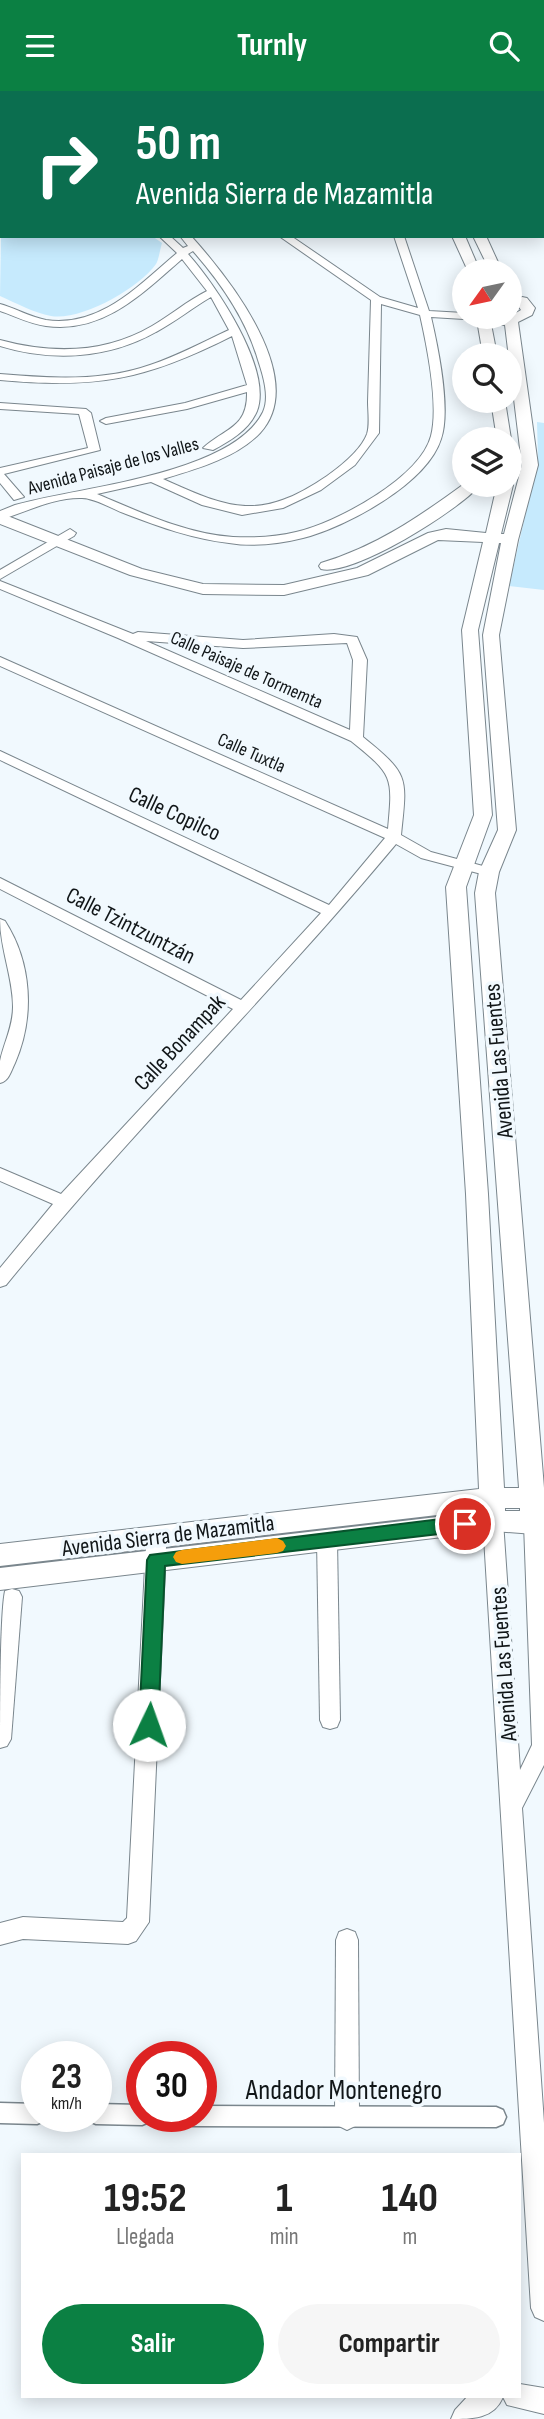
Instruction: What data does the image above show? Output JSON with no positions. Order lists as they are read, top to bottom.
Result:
{
  "streets": {
    "street": [
      "Avenida Paisaje de los Valles",
      "Calle Paisaje de Tormemta",
      "Calle Tuxtla",
      "Calle Copilco",
      "Calle Tzintzuntzán",
      "Calle Bonampak",
      "Avenida Las Fuentes",
      "Avenida Sierra de Mazamitla",
      "Andador Montenegro"
    ]
  },
  "crossings": [
    ["Calle Paisaje de Tormemta", "Calle Tuxtla"],
    ["Calle Paisaje de Tormemta", "Calle Bonampak"],
    ["Calle Tuxtla", "Calle Bonampak"],
    ["Calle Tuxtla", "Avenida Las Fuentes"],
    ["Calle Copilco", "Calle Bonampak"],
    ["Calle Tzintzuntzán", "Calle Bonampak"],
    ["Avenida Las Fuentes", "Avenida Sierra de Mazamitla"]
  ],
  "north": "bottom left",
  "page": {
    "header": "Turnly",
    "turn": ["50 m", "Avenida Sierra de Mazamitla"],
    "speed": "23 km/h",
    "limit": "30",
    "eta": [
      "19:52",
      "Llegada",
      "1",
      "min",
      "140",
      "m"
    ],
    "buttons": ["Salir", "Compartir"]
  }
}
